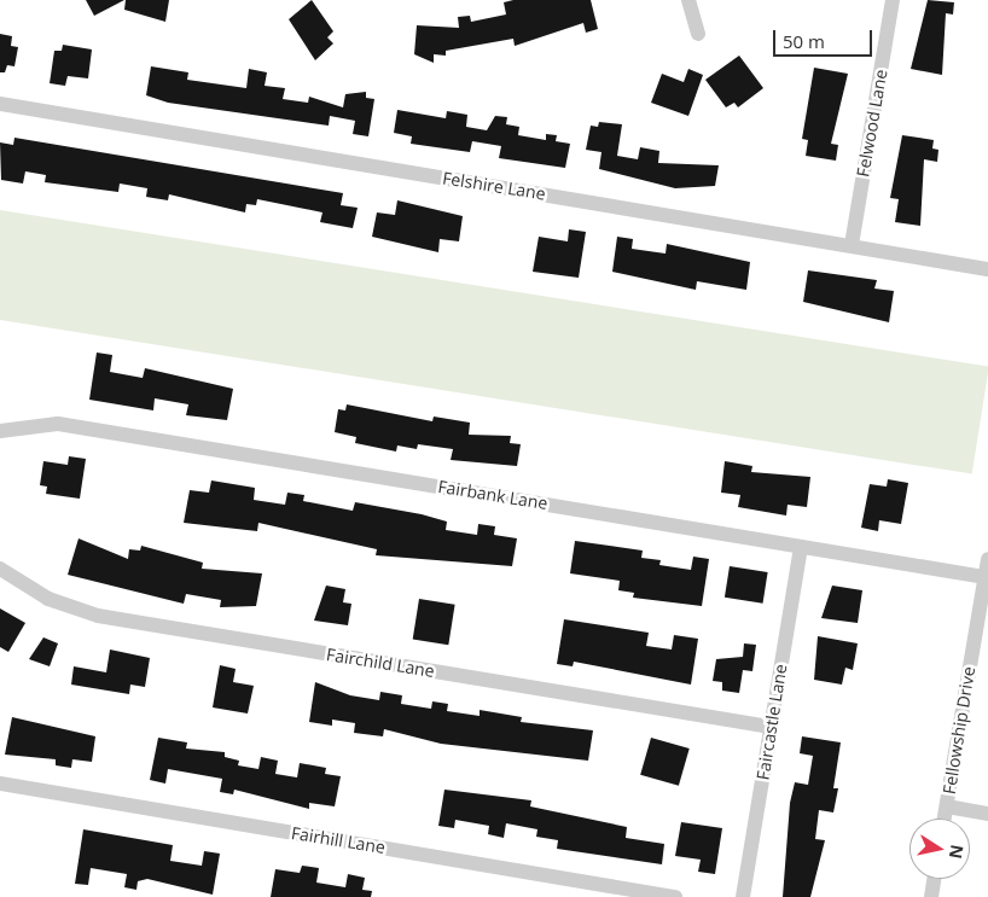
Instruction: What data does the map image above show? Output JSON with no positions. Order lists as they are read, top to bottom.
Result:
{
  "streets": {
    "street": [
      "Felwood Lane",
      "Felshire Lane",
      "Fairbank Lane",
      "Fairchild Lane",
      "Faircastle Lane",
      "Fellowship Drive",
      "Fairhill Lane"
    ]
  },
  "crossings": [
    ["Felwood Lane", "Felshire Lane"],
    ["Fairbank Lane", "Faircastle Lane"],
    ["Fairbank Lane", "Fellowship Drive"],
    ["Fairchild Lane", "Faircastle Lane"]
  ],
  "scale_bar": "50 m",
  "north": "right"
}
